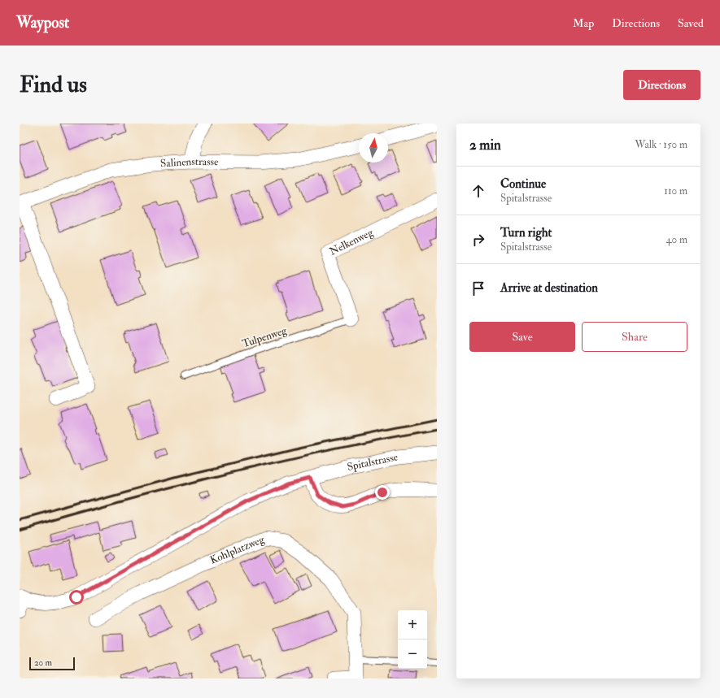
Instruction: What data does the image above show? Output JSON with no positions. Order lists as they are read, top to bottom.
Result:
{
  "streets": {
    "street": [
      "Salinenstrasse",
      "Nelkenweg",
      "Spitalstrasse",
      "Kohlplatzweg"
    ],
    "lane": ["Tulpenweg"]
  },
  "crossings": [
    ["Nelkenweg", "Tulpenweg"]
  ],
  "scale_bar": "20 m",
  "north": "top",
  "page": {
    "header": "Waypost",
    "nav": ["Map", "Directions", "Saved"],
    "buttons": [
      "Directions",
      ["Save", "Share"]
    ],
    "title": "Find us",
    "heading": ["2 min", "Walk · 150 m"],
    "list": [
      ["Continue", "Spitalstrasse", "110 m"],
      ["Turn right", "Spitalstrasse", "40 m"],
      "Arrive at destination"
    ],
    "map_buttons": ["+", "−"],
    "scale": "20 m"
  }
}
